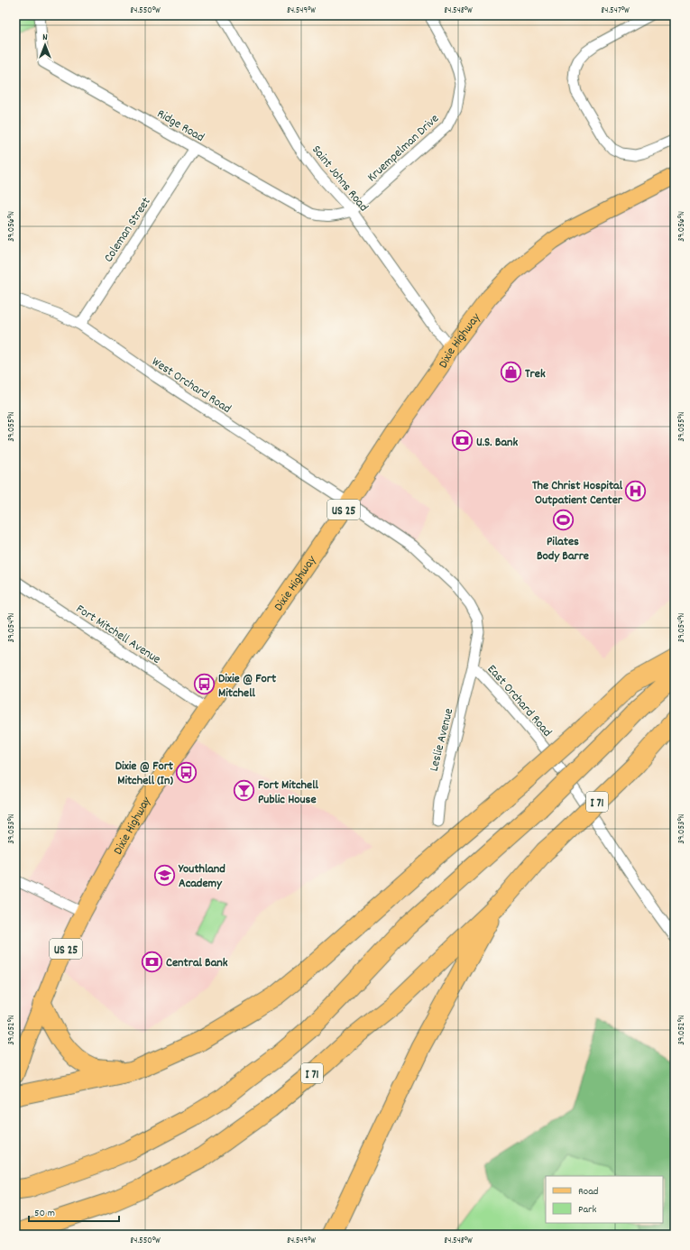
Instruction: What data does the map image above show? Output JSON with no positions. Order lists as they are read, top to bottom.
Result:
{
  "streets": {
    "highway": ["I 71"],
    "main road": ["Dixie Highway", "US 25"],
    "street": [
      "Ridge Road",
      "Kruempelman Drive",
      "Saint Johns Road",
      "Coleman Street",
      "West Orchard Road",
      "Fort Mitchell Avenue",
      "East Orchard Road",
      "Leslie Avenue"
    ]
  },
  "crossings": [
    ["Ridge Road", "Kruempelman Drive"],
    ["Ridge Road", "Saint Johns Road"],
    ["Ridge Road", "Coleman Street"],
    ["Kruempelman Drive", "Saint Johns Road"],
    ["Saint Johns Road", "Dixie Highway"],
    ["Coleman Street", "West Orchard Road"],
    ["Dixie Highway", "West Orchard Road"],
    ["Dixie Highway", "Fort Mitchell Avenue"],
    ["Dixie Highway", "East Orchard Road"],
    ["West Orchard Road", "East Orchard Road"],
    ["East Orchard Road", "Leslie Avenue"]
  ],
  "places": {
    "shop": ["Trek"],
    "bank": ["U.S. Bank", "Central Bank"],
    "hospital": ["The Christ Hospital Outpatient Center"],
    "sports": ["Pilates Body Barre"],
    "bus stop": ["Dixie @ Fort Mitchell", "Dixie @ Fort Mitchell (In)"],
    "bar": ["Fort Mitchell Public House"],
    "school or university": ["Youthland Academy"]
  },
  "legend": ["Road", "Park"],
  "scale_bar": "50 m",
  "north": "top",
  "coordinates": [
    "84.550°W",
    "84.549°W",
    "84.548°W",
    "84.547°W",
    "39.056°N",
    "39.055°N",
    "39.054°N",
    "39.053°N",
    "39.052°N"
  ]
}
